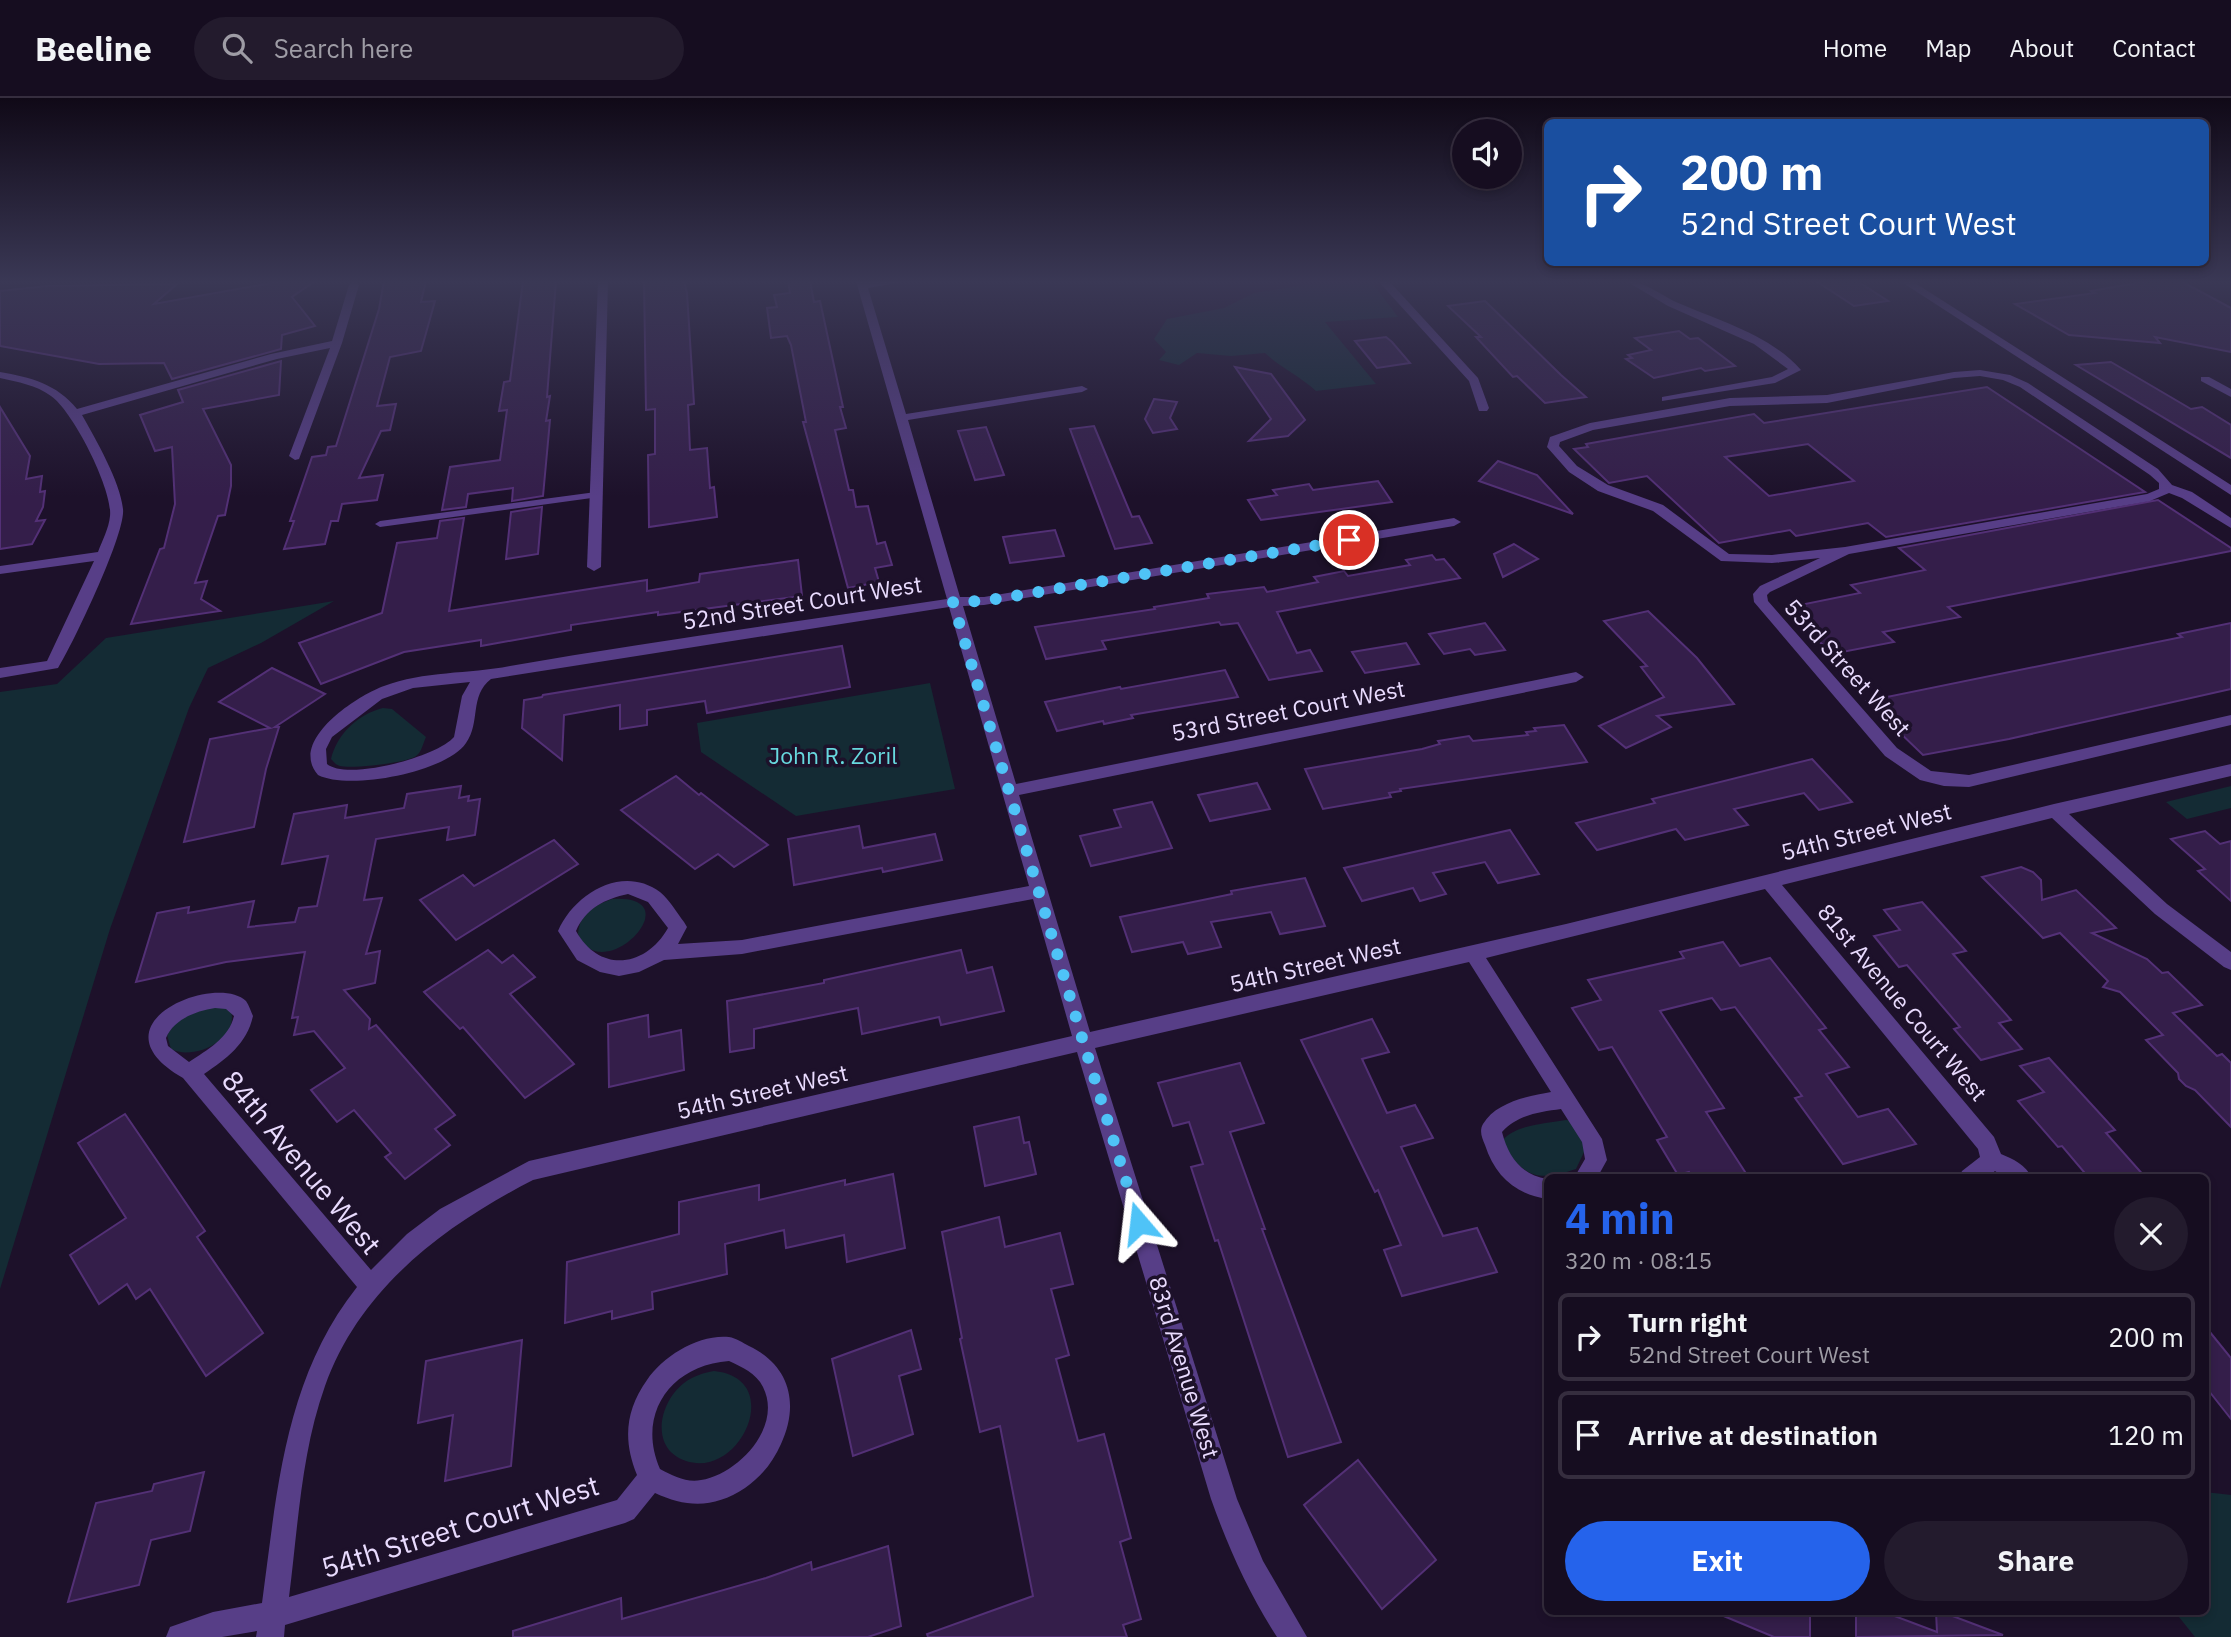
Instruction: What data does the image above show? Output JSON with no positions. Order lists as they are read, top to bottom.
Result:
{
  "streets": {
    "street": [
      "52nd Street Court West",
      "53rd Street West",
      "53rd Street Court West",
      "54th Street West",
      "81st Avenue Court West",
      "84th Avenue West",
      "83rd Avenue West",
      "54th Street Court West"
    ]
  },
  "crossings": [
    ["52nd Street Court West", "83rd Avenue West"],
    ["53rd Street Court West", "83rd Avenue West"],
    ["54th Street West", "81st Avenue Court West"],
    ["54th Street West", "84th Avenue West"],
    ["54th Street West", "83rd Avenue West"],
    ["54th Street West", "54th Street Court West"]
  ],
  "parks": ["John R. Zoril"],
  "page": {
    "header": "Beeline",
    "search": "Search here",
    "nav": [
      "Home",
      "Map",
      "About",
      "Contact"
    ],
    "turn": ["200 m", "52nd Street Court West"],
    "heading": ["4 min", "320 m · 08:15"],
    "list": [
      {
        "name": "Turn right",
        "note": "52nd Street Court West",
        "value": "200 m"
      },
      {
        "name": "Arrive at destination",
        "value": "120 m"
      }
    ],
    "buttons": ["Exit", "Share"]
  }
}
